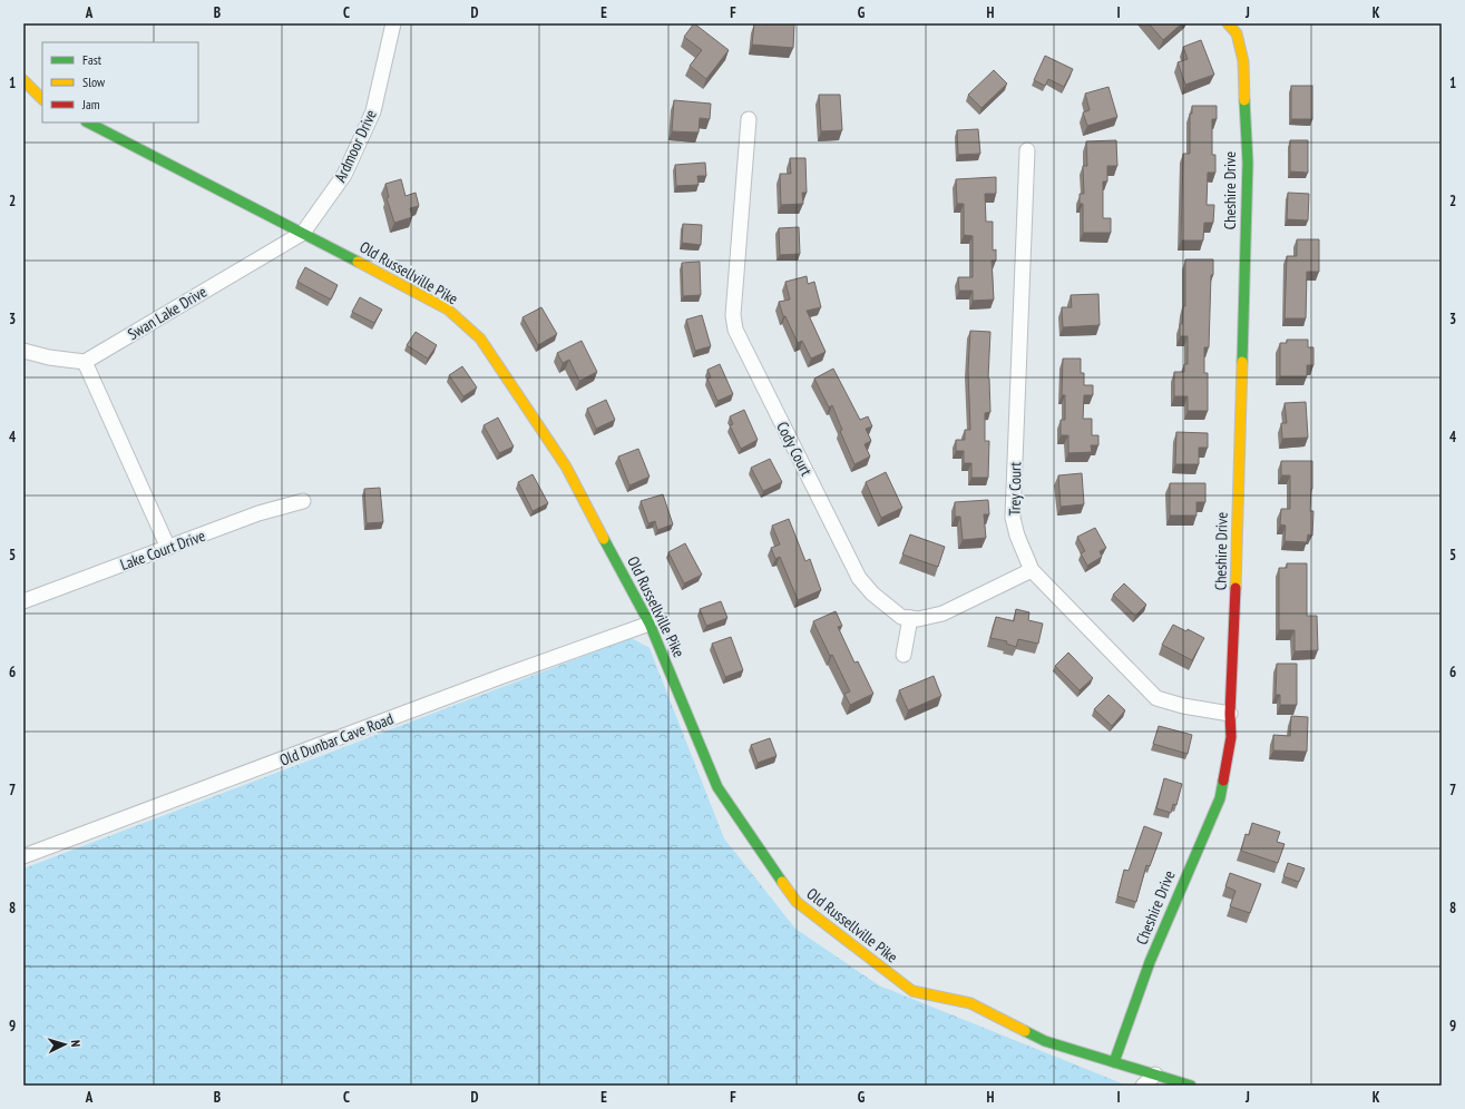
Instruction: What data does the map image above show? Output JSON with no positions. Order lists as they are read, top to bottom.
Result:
{
  "streets": {
    "street": [
      "Ardmoor Drive",
      "Cheshire Drive",
      "Old Russellville Pike",
      "Swan Lake Drive",
      "Cody Court",
      "Trey Court",
      "Lake Court Drive",
      "Old Dunbar Cave Road"
    ]
  },
  "crossings": [
    ["Ardmoor Drive", "Old Russellville Pike"],
    ["Ardmoor Drive", "Swan Lake Drive"],
    ["Cheshire Drive", "Old Russellville Pike"],
    ["Cheshire Drive", "Trey Court"],
    ["Old Russellville Pike", "Swan Lake Drive"],
    ["Old Russellville Pike", "Old Dunbar Cave Road"]
  ],
  "legend": ["Fast", "Slow", "Jam"],
  "north": "right",
  "grid": {
    "columns": [
      "A",
      "B",
      "C",
      "D",
      "E",
      "F",
      "G",
      "H",
      "I",
      "J",
      "K"
    ],
    "rows": [
      "1",
      "2",
      "3",
      "4",
      "5",
      "6",
      "7",
      "8",
      "9"
    ]
  }
}
